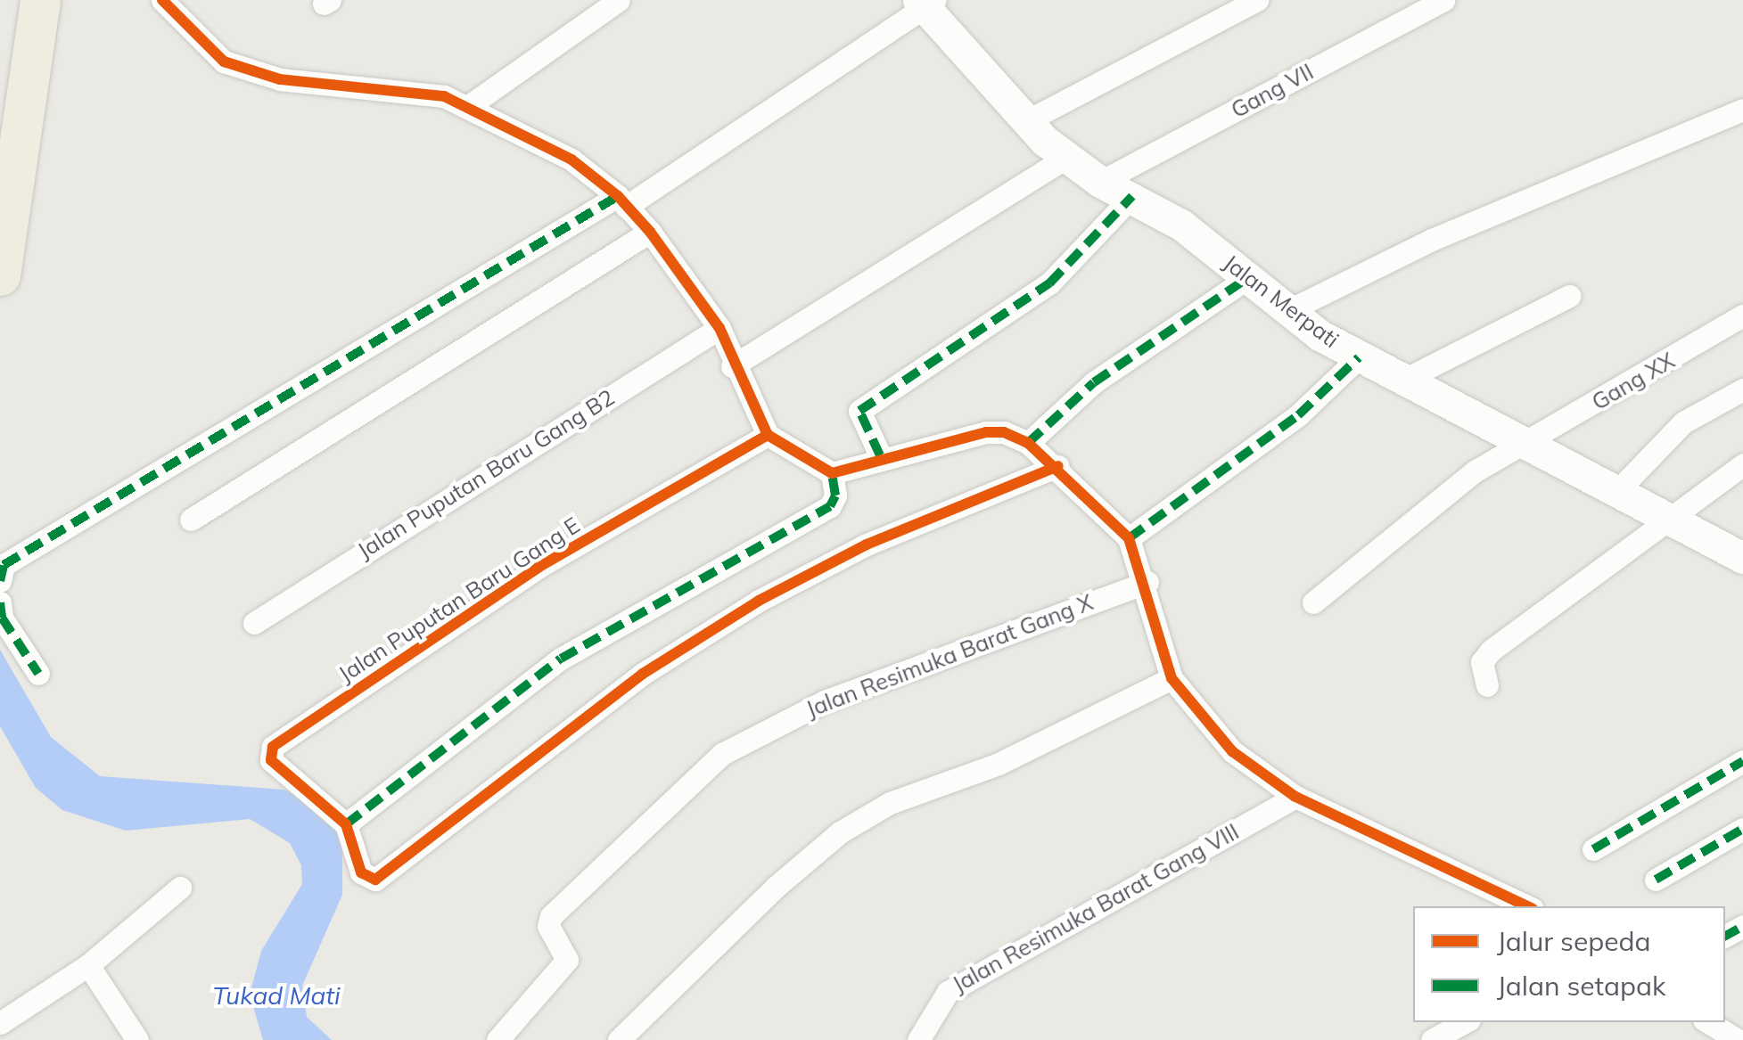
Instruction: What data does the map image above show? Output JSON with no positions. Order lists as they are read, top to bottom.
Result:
{
  "streets": {
    "street": [
      "Gang VII",
      "Jalan Merpati",
      "Gang XX",
      "Jalan Puputan Baru Gang B2",
      "Jalan Puputan Baru Gang E",
      "Jalan Resimuka Barat Gang X",
      "Jalan Resimuka Barat Gang VIII"
    ]
  },
  "crossings": [
    ["Gang VII", "Jalan Merpati"],
    ["Jalan Merpati", "Gang XX"]
  ],
  "water": ["Tukad Mati"],
  "legend": ["Jalur sepeda", "Jalan setapak"]
}
